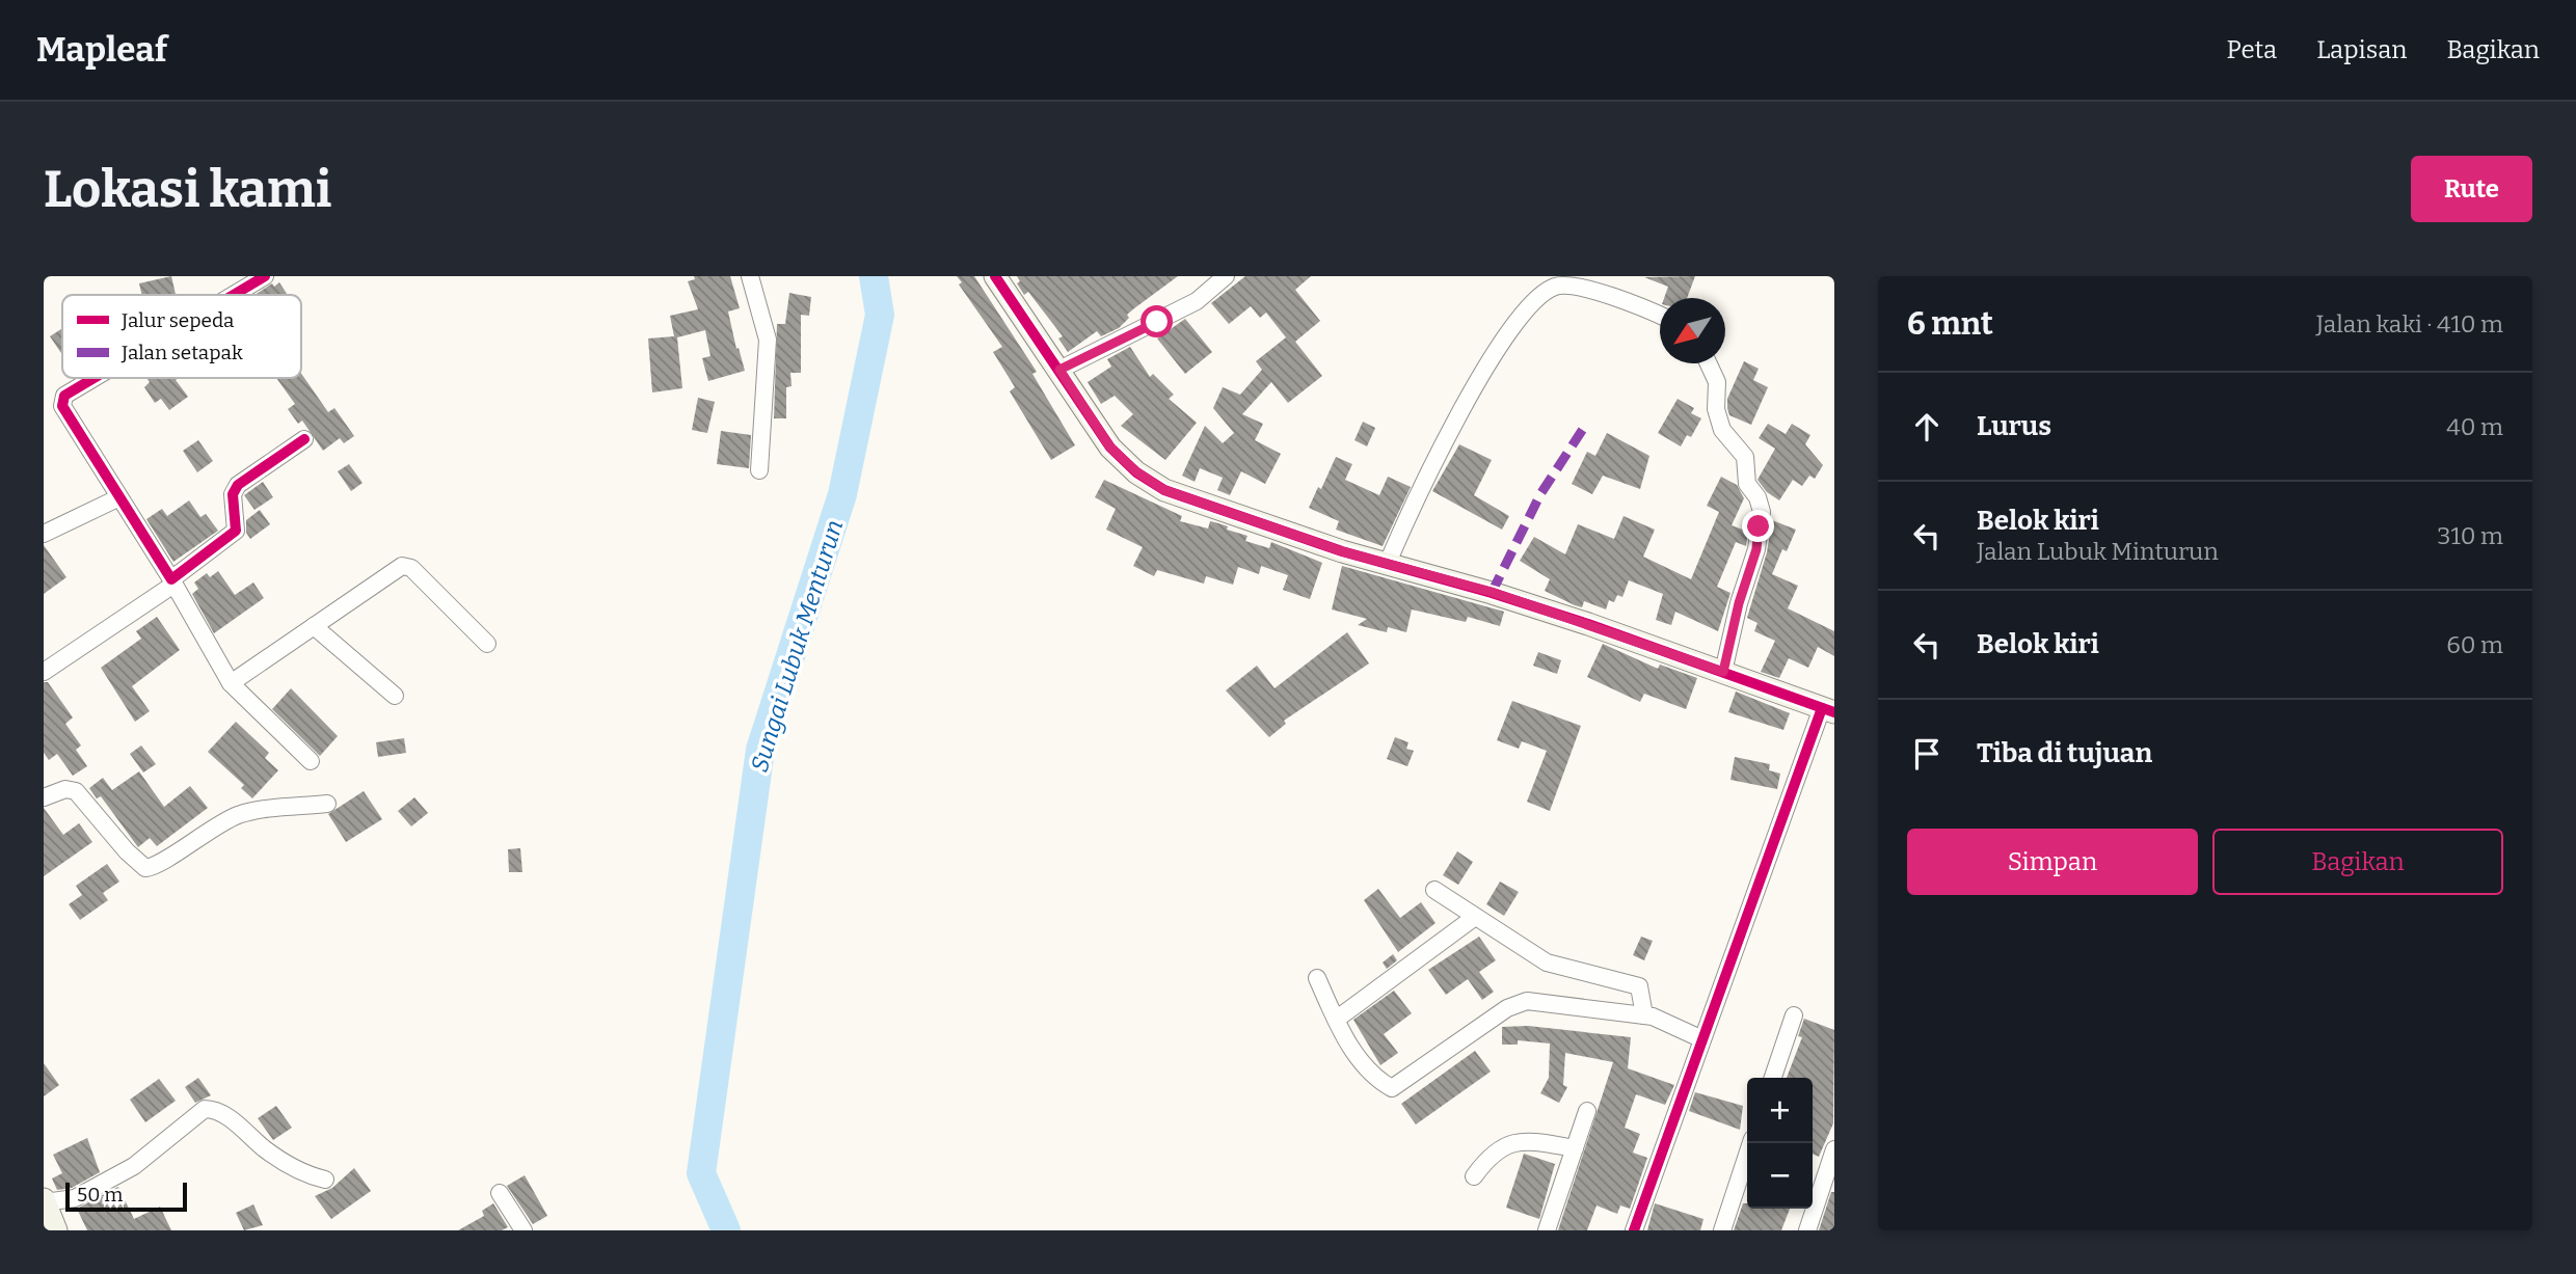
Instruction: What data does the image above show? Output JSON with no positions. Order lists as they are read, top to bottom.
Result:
{
  "water": ["Sungai Lubuk Menturun"],
  "legend": ["Jalur sepeda", "Jalan setapak"],
  "scale_bar": "50 m",
  "north": "bottom left",
  "page": {
    "header": "Mapleaf",
    "nav": ["Peta", "Lapisan", "Bagikan"],
    "buttons": [
      "Rute",
      ["Simpan", "Bagikan"]
    ],
    "title": "Lokasi kami",
    "heading": ["6 mnt", "Jalan kaki · 410 m"],
    "list": [
      ["Lurus", "40 m"],
      ["Belok kiri", "Jalan Lubuk Minturun", "310 m"],
      ["Belok kiri", "60 m"],
      "Tiba di tujuan"
    ],
    "map_buttons": ["+", "−"],
    "scale": "50 m"
  }
}
